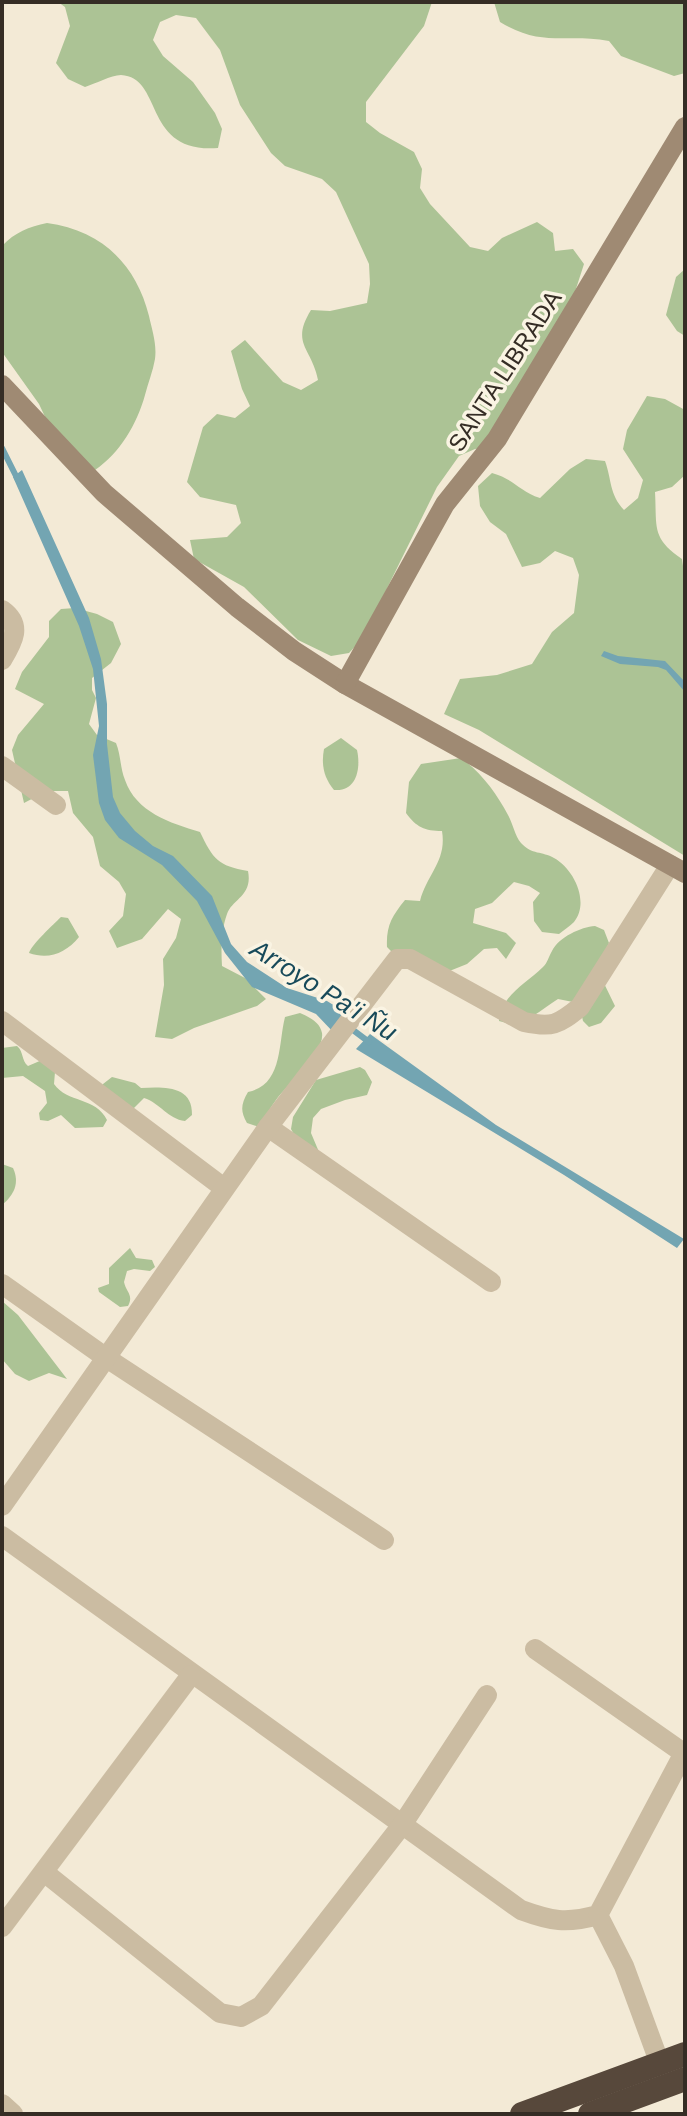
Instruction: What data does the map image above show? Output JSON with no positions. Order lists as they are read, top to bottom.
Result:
{
  "streets": {
    "main road": ["SANTA LIBRADA"]
  },
  "water": ["Arroyo Pa'i Ñu"]
}
